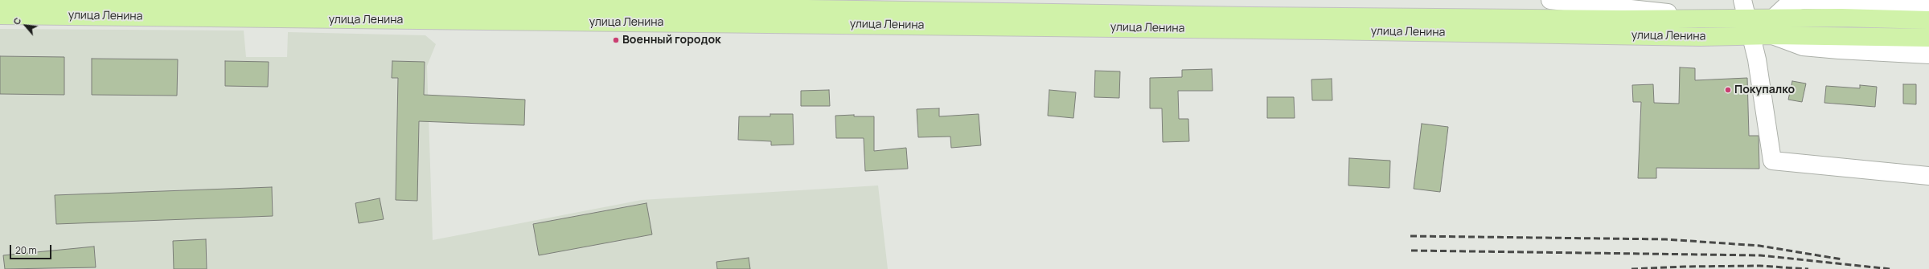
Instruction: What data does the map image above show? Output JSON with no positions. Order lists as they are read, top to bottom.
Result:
{
  "streets": {
    "main road": ["улица Ленина"]
  },
  "places": ["Военный городок", "Покупалко"],
  "scale_bar": "20 m",
  "north": "top left"
}
